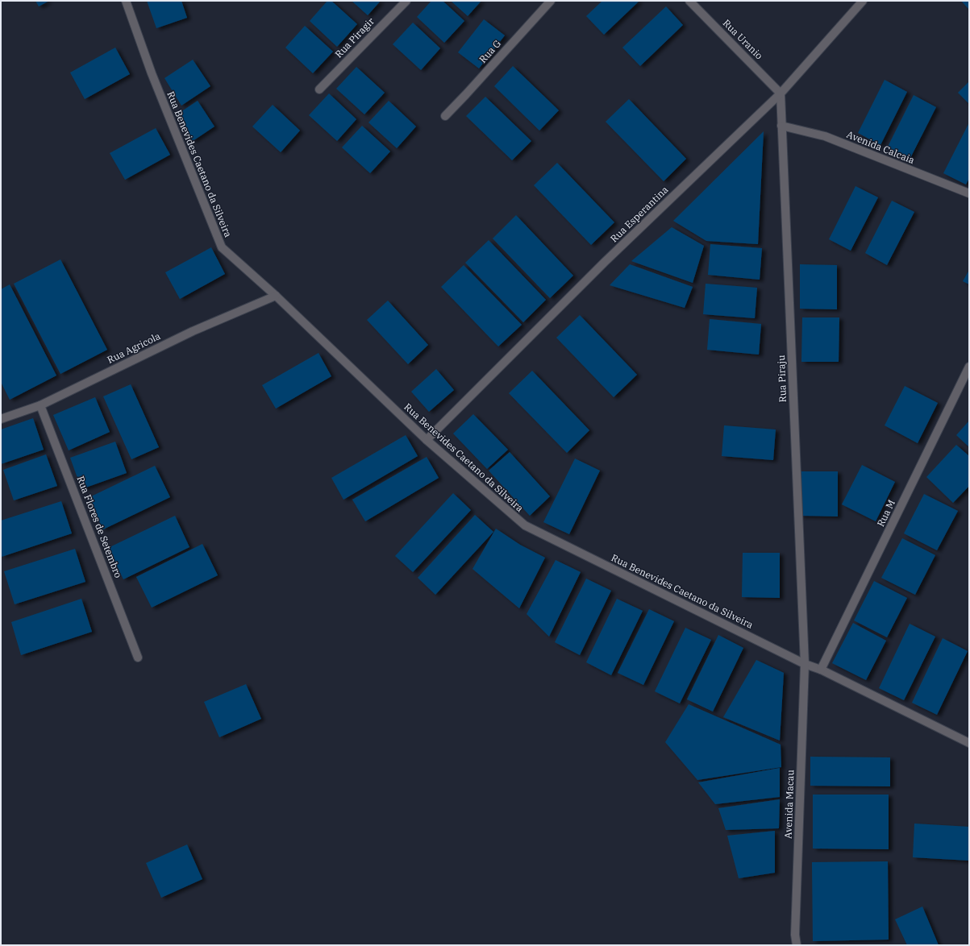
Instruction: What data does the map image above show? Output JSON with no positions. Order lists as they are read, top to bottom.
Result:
{
  "streets": {
    "street": [
      "Rua Piragir",
      "Rua Uranio",
      "Rua G",
      "Avenida Calcaia",
      "Rua Benevides Caetano da Silveira",
      "Rua Esperantina",
      "Rua Agricola",
      "Rua Piraju",
      "Rua M",
      "Rua Flores de Setembro",
      "Avenida Macau"
    ]
  },
  "crossings": [
    ["Rua Uranio", "Rua Esperantina"],
    ["Rua Uranio", "Rua Piraju"],
    ["Avenida Calcaia", "Rua Piraju"],
    ["Rua Benevides Caetano da Silveira", "Rua Esperantina"],
    ["Rua Benevides Caetano da Silveira", "Rua Agricola"],
    ["Rua Benevides Caetano da Silveira", "Rua Piraju"],
    ["Rua Benevides Caetano da Silveira", "Rua M"],
    ["Rua Benevides Caetano da Silveira", "Avenida Macau"],
    ["Rua Esperantina", "Rua Piraju"],
    ["Rua Agricola", "Rua Flores de Setembro"],
    ["Rua Piraju", "Avenida Macau"]
  ]
}
